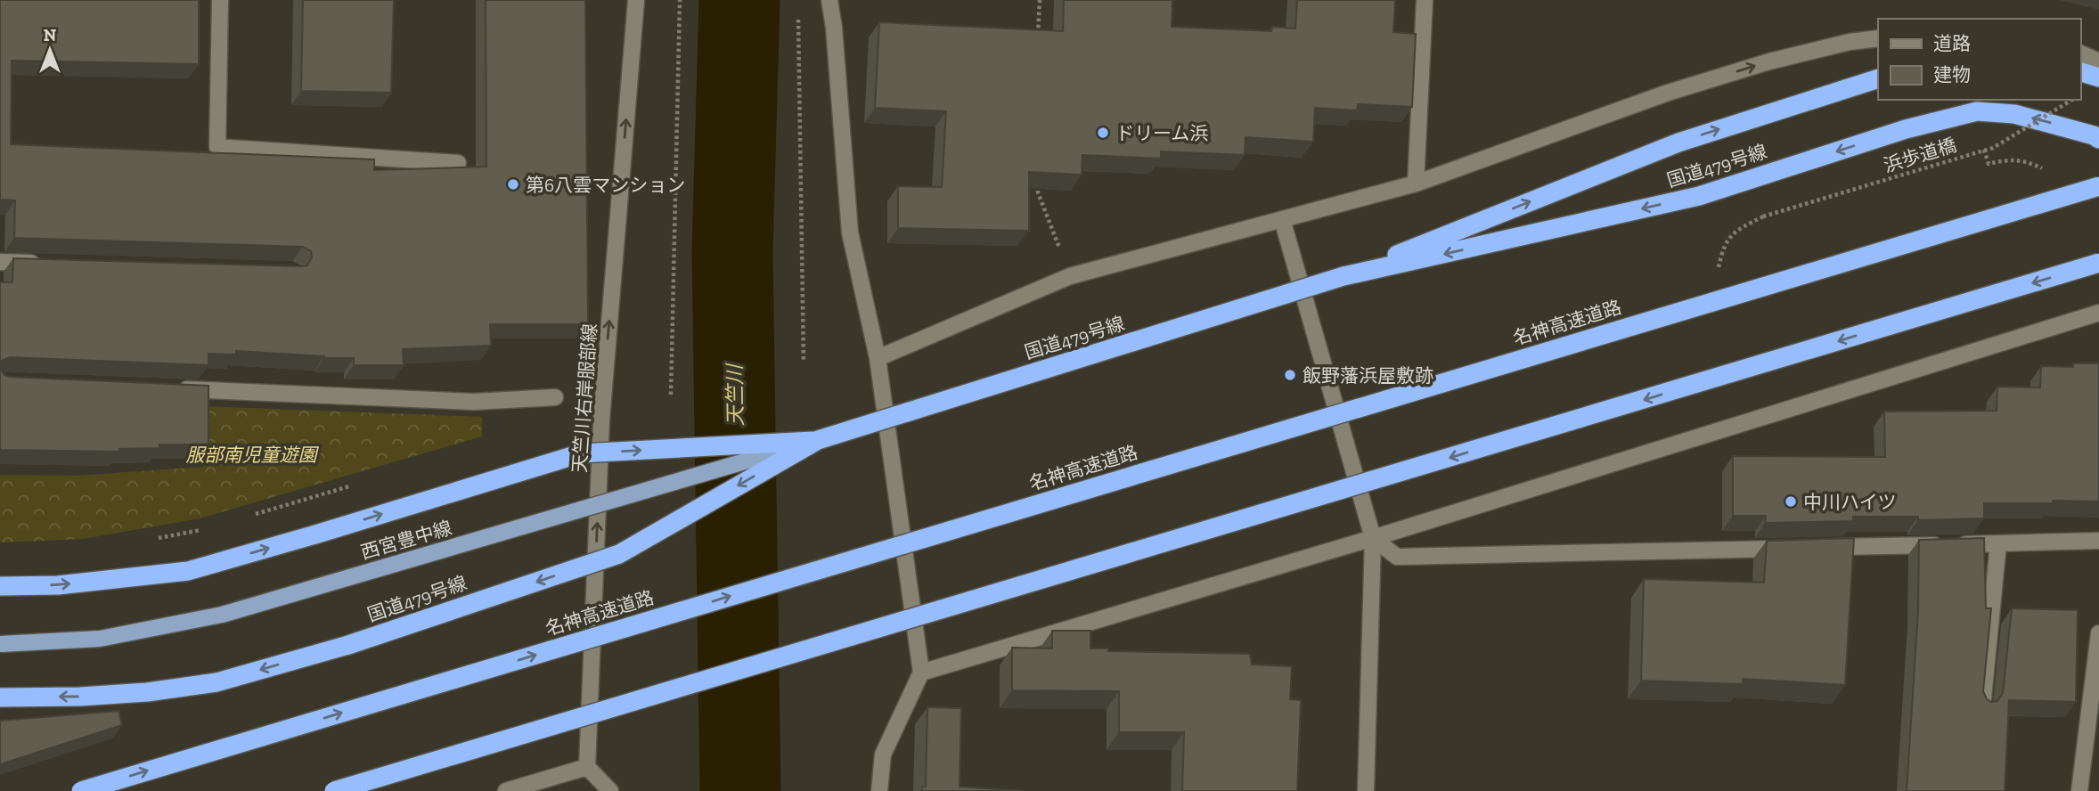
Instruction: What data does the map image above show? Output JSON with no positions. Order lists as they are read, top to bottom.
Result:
{
  "streets": {
    "highway": ["国道479号線", "名神高速道路"],
    "main road": ["西宮豊中線"],
    "street": ["天竺川右岸服部線"],
    "path": ["浜歩道橋"]
  },
  "crossings": [
    ["国道479号線", "西宮豊中線"]
  ],
  "one_way": ["天竺川右岸服部線"],
  "water": ["天竺川"],
  "parks": ["服部南児童遊園"],
  "places": [
    "ドリーム浜",
    "第6八雲マンション",
    "飯野藩浜屋敷跡",
    "中川ハイツ"
  ],
  "legend": ["道路", "建物"],
  "north": "top"
}
